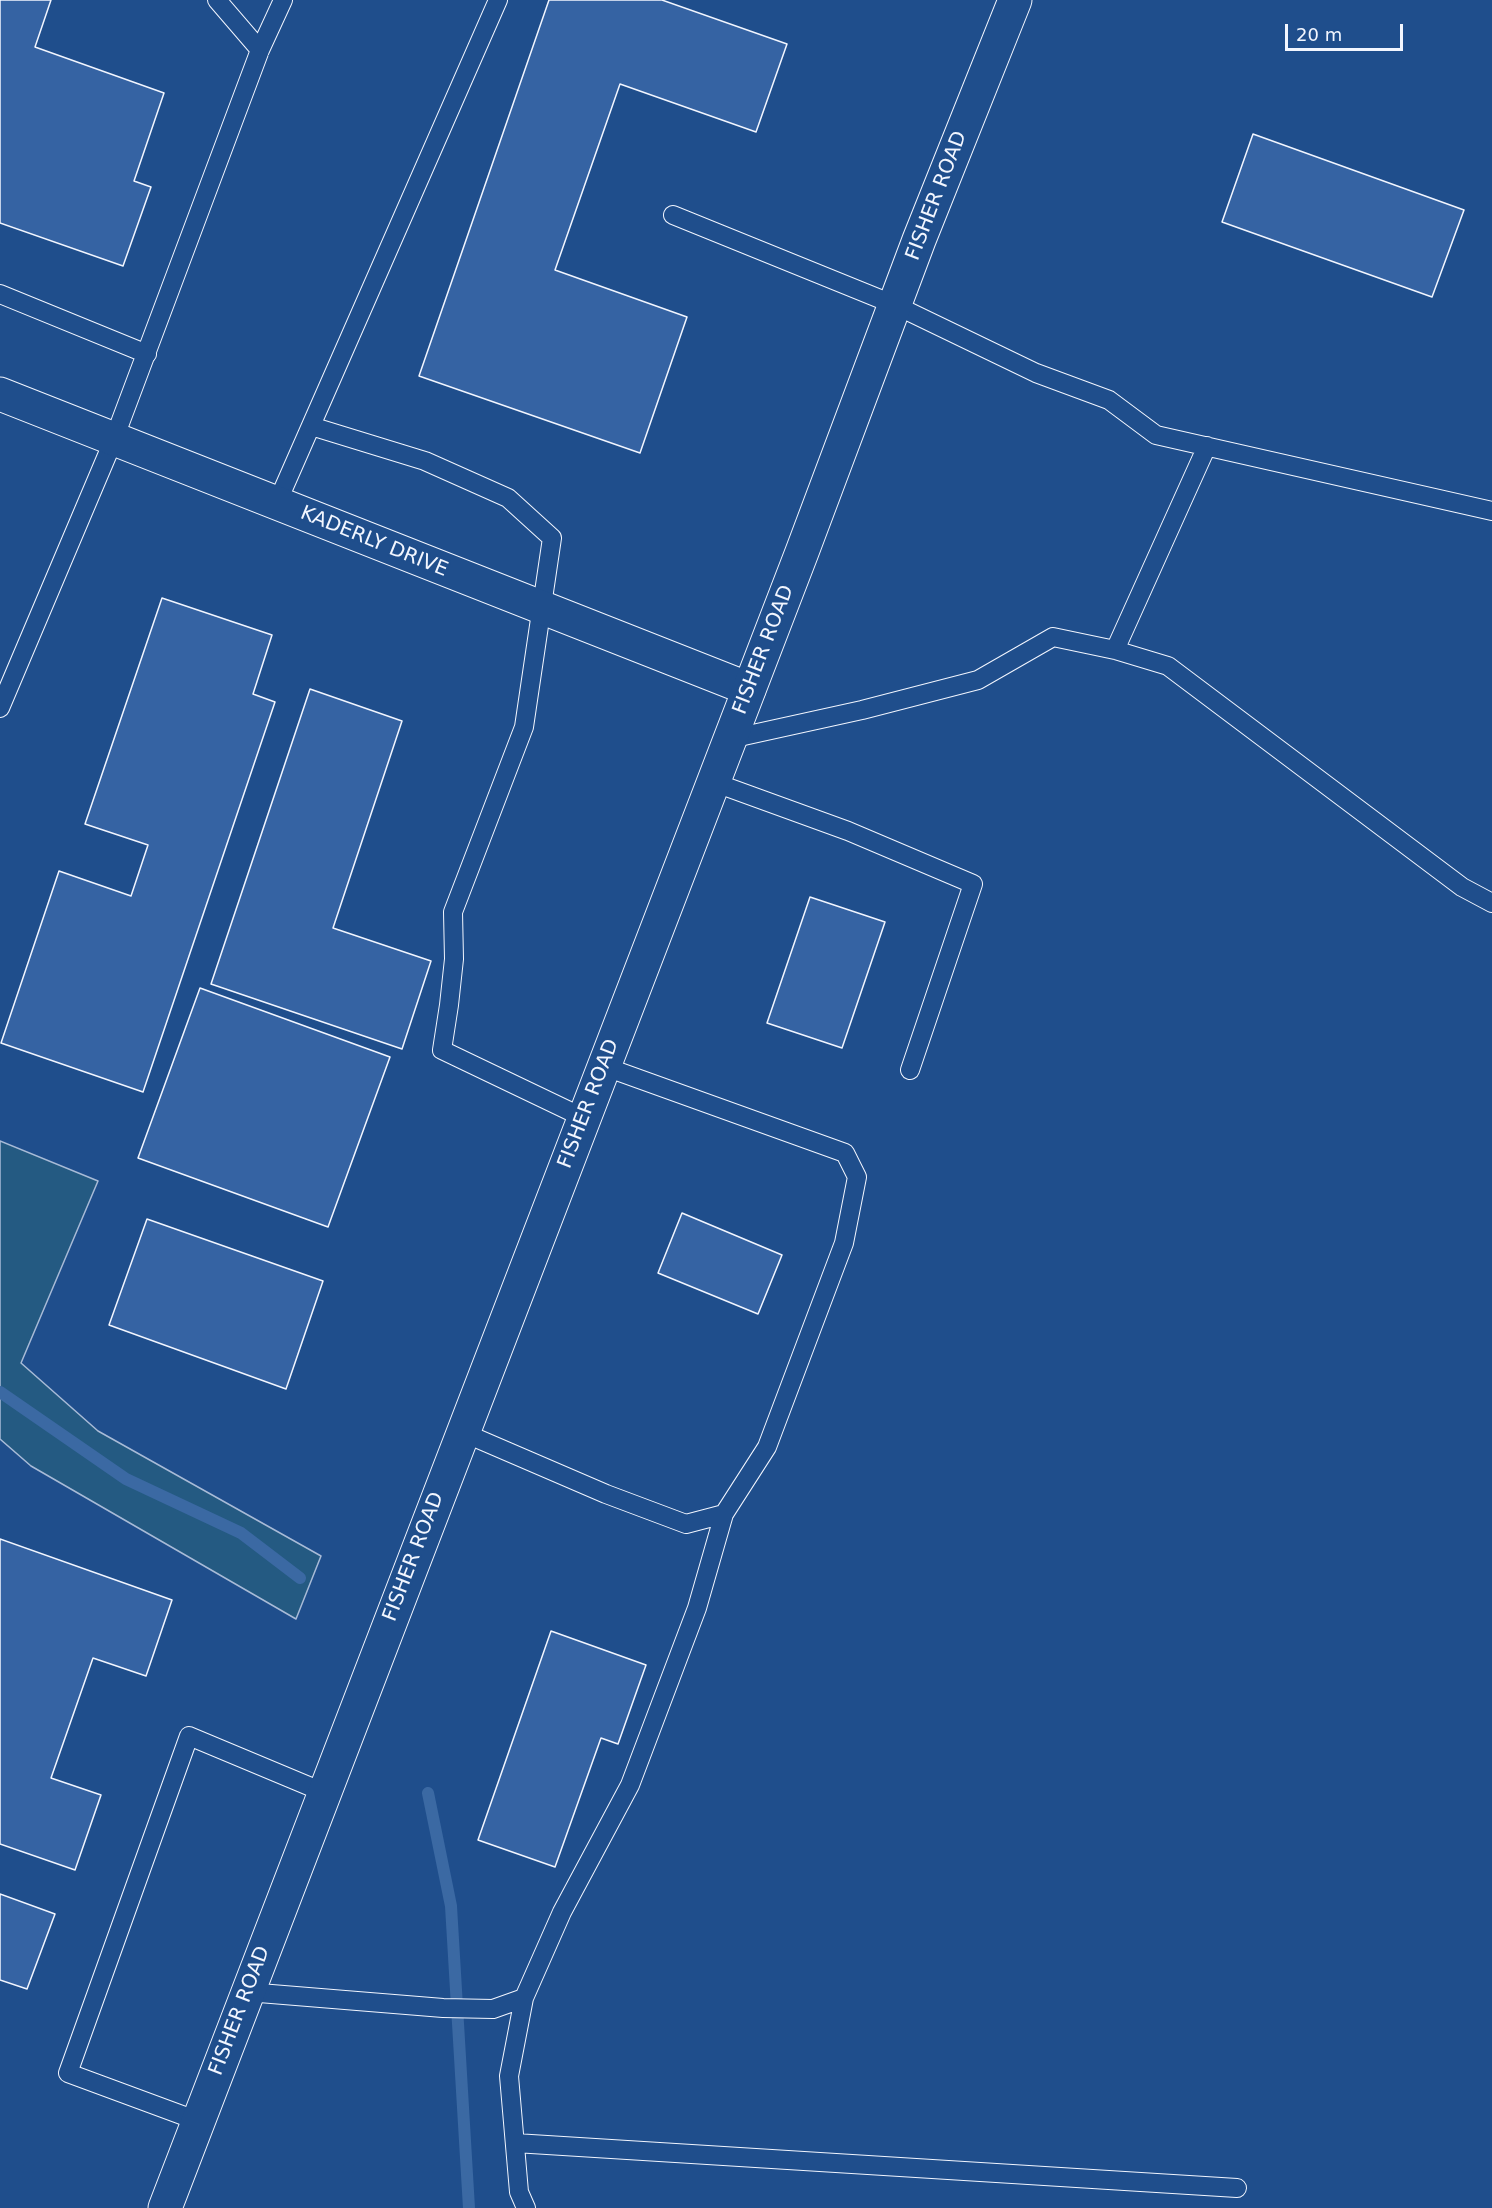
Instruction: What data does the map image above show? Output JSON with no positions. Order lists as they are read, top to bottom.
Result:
{
  "streets": {
    "main road": ["FISHER ROAD", "KADERLY DRIVE"]
  },
  "crossings": [
    ["FISHER ROAD", "KADERLY DRIVE"]
  ],
  "scale_bar": "20 m"
}
